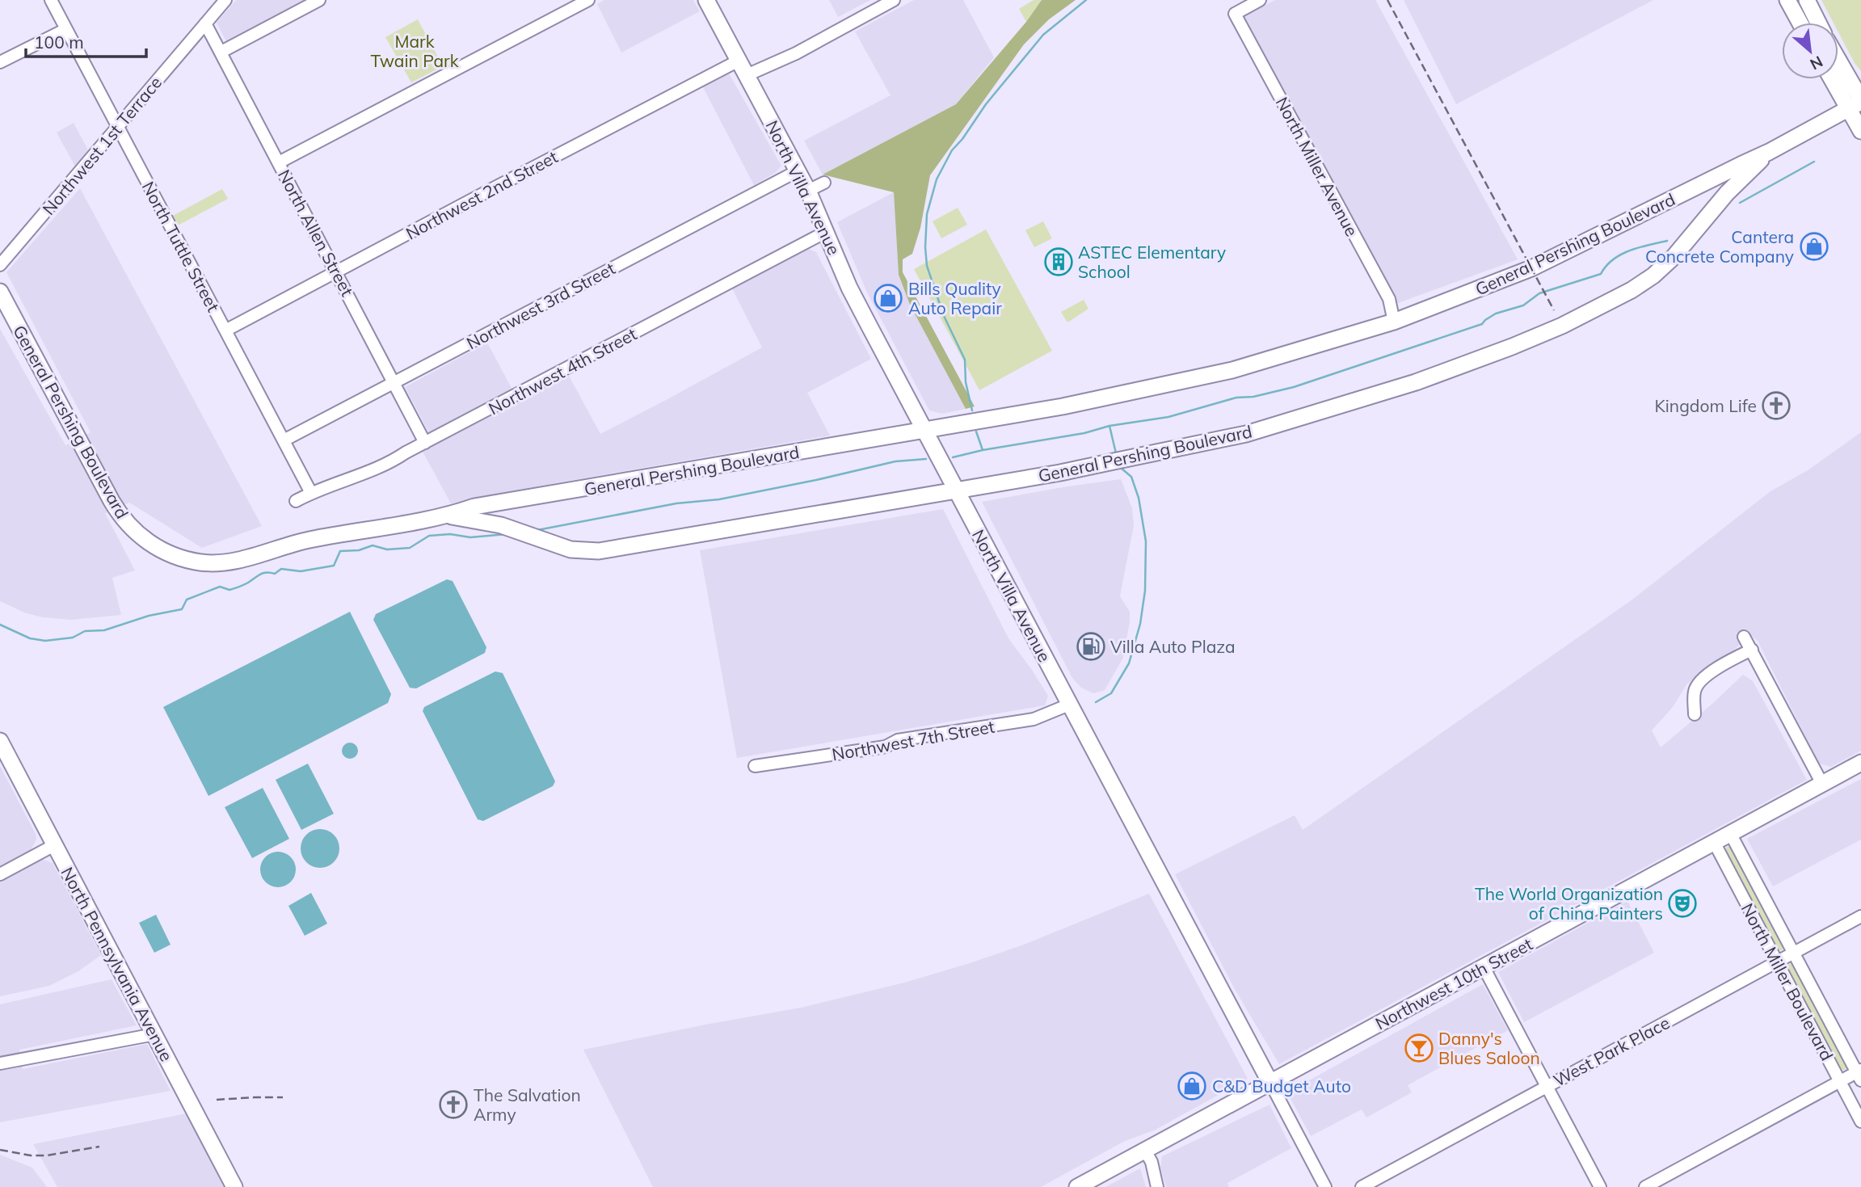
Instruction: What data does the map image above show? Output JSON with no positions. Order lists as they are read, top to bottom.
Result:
{
  "streets": {
    "main road": [
      "North Villa Avenue",
      "General Pershing Boulevard",
      "North Pennsylvania Avenue",
      "Northwest 10th Street"
    ],
    "street": [
      "Northwest 1st Terrace",
      "North Miller Avenue",
      "Northwest 2nd Street",
      "North Allen Street",
      "North Tuttle Street",
      "Northwest 3rd Street",
      "Northwest 4th Street",
      "Northwest 7th Street",
      "North Miller Boulevard",
      "West Park Place"
    ]
  },
  "crossings": [
    ["Northwest 1st Terrace", "North Allen Street"],
    ["Northwest 1st Terrace", "North Tuttle Street"],
    ["North Miller Avenue", "General Pershing Boulevard"],
    ["North Villa Avenue", "Northwest 2nd Street"],
    ["North Villa Avenue", "General Pershing Boulevard"],
    ["North Villa Avenue", "Northwest 3rd Street"],
    ["North Villa Avenue", "Northwest 4th Street"],
    ["North Villa Avenue", "Northwest 7th Street"],
    ["North Villa Avenue", "Northwest 10th Street"],
    ["Northwest 2nd Street", "North Allen Street"],
    ["Northwest 2nd Street", "North Tuttle Street"],
    ["North Allen Street", "Northwest 3rd Street"],
    ["North Allen Street", "Northwest 4th Street"],
    ["North Tuttle Street", "Northwest 3rd Street"],
    ["North Tuttle Street", "Northwest 4th Street"],
    ["North Miller Boulevard", "Northwest 10th Street"],
    ["North Miller Boulevard", "West Park Place"]
  ],
  "parks": ["Mark Twain Park"],
  "places": {
    "shop": ["Cantera Concrete Company", "Bills Quality Auto Repair", "C&D Budget Auto"],
    "building": ["ASTEC Elementary School"],
    "church": ["Kingdom Life", "The Salvation Army"],
    "fuel station": ["Villa Auto Plaza"],
    "theatre": ["The World Organization of China Painters"],
    "bar": ["Danny's Blues Saloon"]
  },
  "scale_bar": "100 m",
  "north": "bottom right"
}
